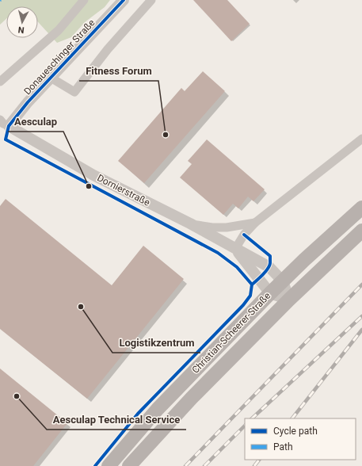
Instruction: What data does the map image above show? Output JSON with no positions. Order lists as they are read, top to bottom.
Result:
{
  "streets": {
    "main road": ["Christian-Scheerer-Straße"],
    "street": ["Donaueschinger Straße", "Dornierstraße"]
  },
  "crossings": [
    ["Donaueschinger Straße", "Dornierstraße"],
    ["Dornierstraße", "Christian-Scheerer-Straße"]
  ],
  "places": [
    "Fitness Forum",
    "Aesculap",
    "Logistikzentrum",
    "Aesculap Technical Service"
  ],
  "legend": ["Cycle path", "Path"],
  "north": "bottom"
}
